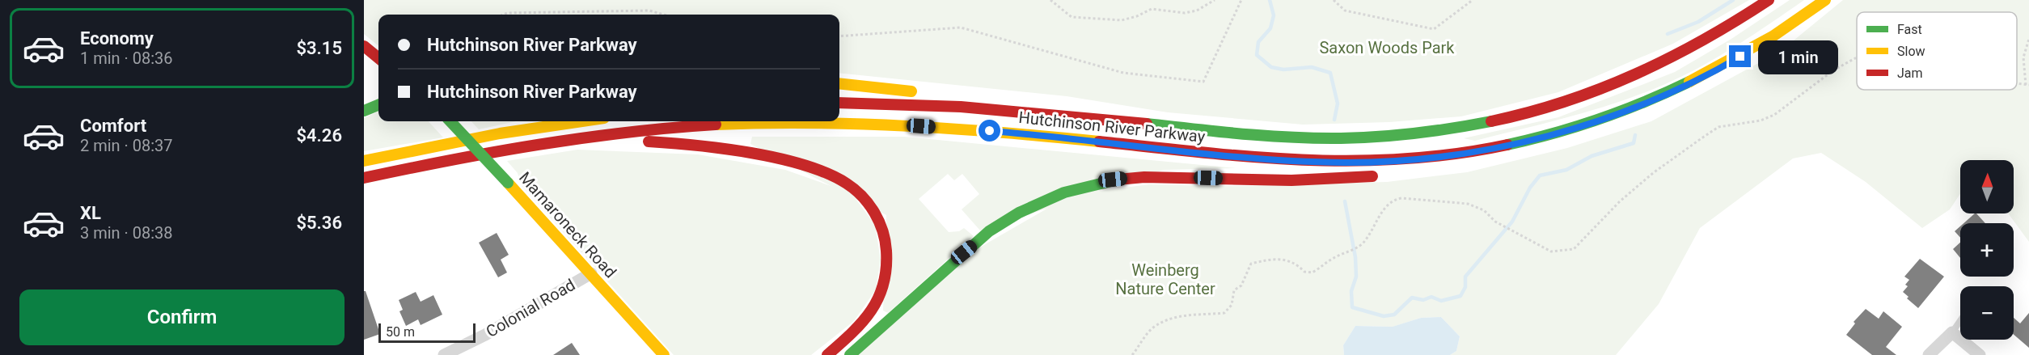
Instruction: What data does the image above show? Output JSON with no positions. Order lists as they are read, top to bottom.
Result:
{
  "streets": {
    "main road": ["Hutchinson River Parkway", "Mamaroneck Road"],
    "street": ["Colonial Road"]
  },
  "crossings": [
    ["Mamaroneck Road", "Colonial Road"]
  ],
  "parks": ["Saxon Woods Park", "Weinberg Nature Center"],
  "legend": ["Fast", "Slow", "Jam"],
  "scale_bar": "50 m",
  "north": "top",
  "page": {
    "list": [
      {
        "name": "Economy",
        "note": "1 min · 08:36",
        "value": "$3.15"
      },
      {
        "name": "Comfort",
        "note": "2 min · 08:37",
        "value": "$4.26"
      },
      {
        "name": "XL",
        "note": "3 min · 08:38",
        "value": "$5.36"
      }
    ],
    "banner": ["Hutchinson River Parkway", "Hutchinson River Parkway"],
    "bubble": "1 min",
    "map_buttons": ["+", "−"],
    "buttons": "Confirm",
    "scale": "50 m"
  }
}
